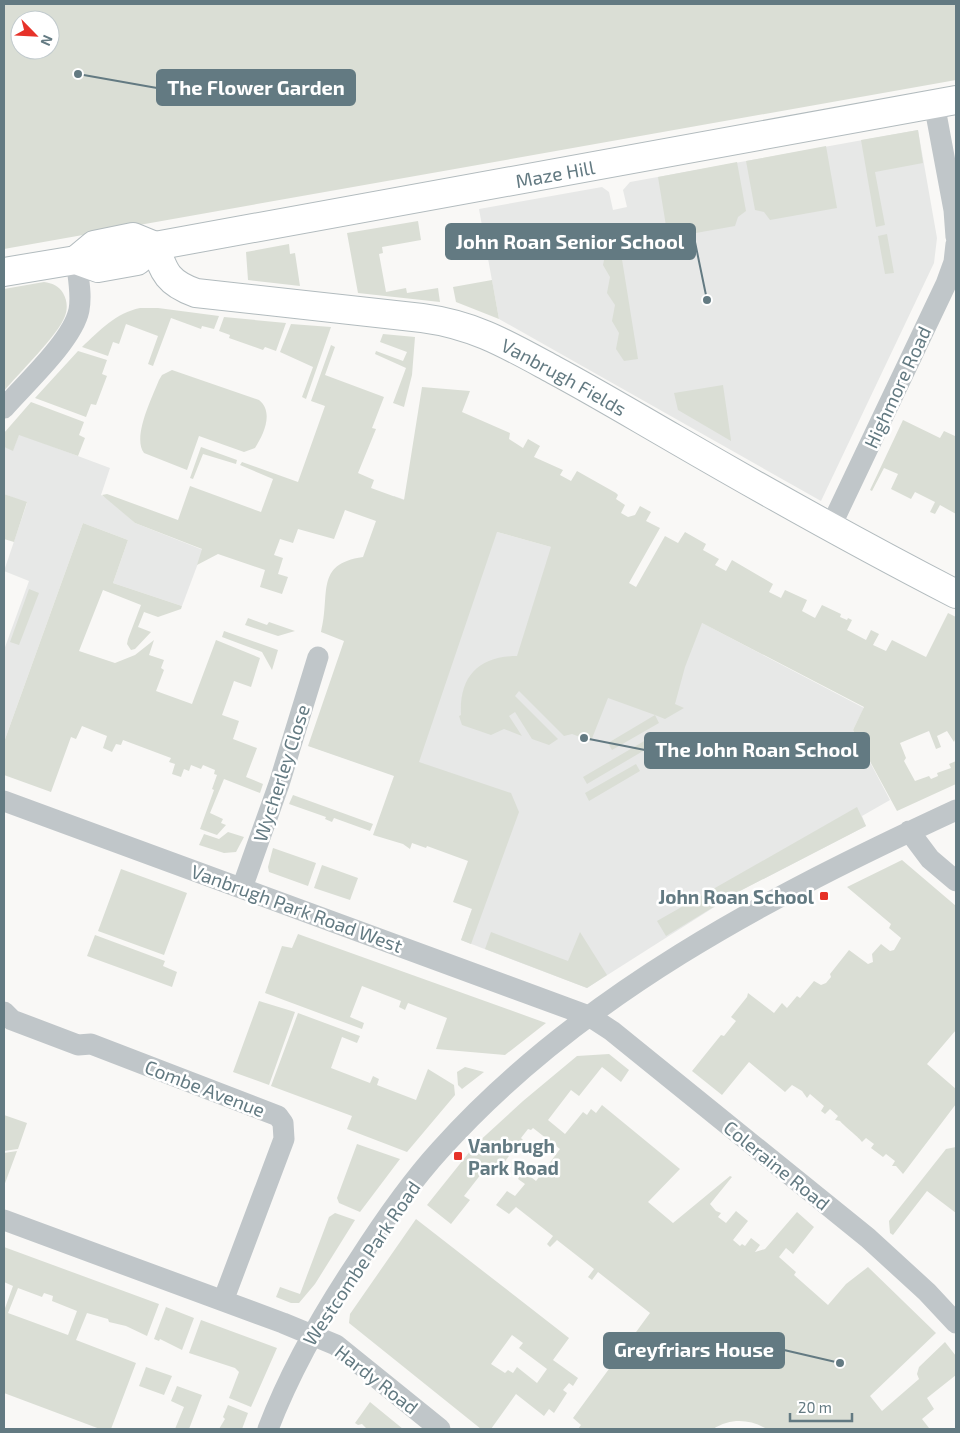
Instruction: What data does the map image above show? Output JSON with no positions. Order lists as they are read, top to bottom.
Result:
{
  "streets": {
    "street": [
      "Maze Hill",
      "Vanbrugh Fields",
      "Highmore Road",
      "Wycherley Close",
      "Vanbrugh Park Road West",
      "Combe Avenue",
      "Coleraine Road",
      "Westcombe Park Road",
      "Hardy Road"
    ]
  },
  "crossings": [
    ["Maze Hill", "Vanbrugh Fields"],
    ["Vanbrugh Fields", "Highmore Road"],
    ["Wycherley Close", "Vanbrugh Park Road West"],
    ["Vanbrugh Park Road West", "Coleraine Road"],
    ["Vanbrugh Park Road West", "Westcombe Park Road"],
    ["Coleraine Road", "Westcombe Park Road"],
    ["Westcombe Park Road", "Hardy Road"]
  ],
  "places": {
    "other": [
      "The Flower Garden",
      "John Roan Senior School",
      "The John Roan School",
      "Greyfriars House"
    ],
    "transit": ["John Roan School", "Vanbrugh Park Road"]
  },
  "scale_bar": "20 m",
  "north": "bottom right"
}
